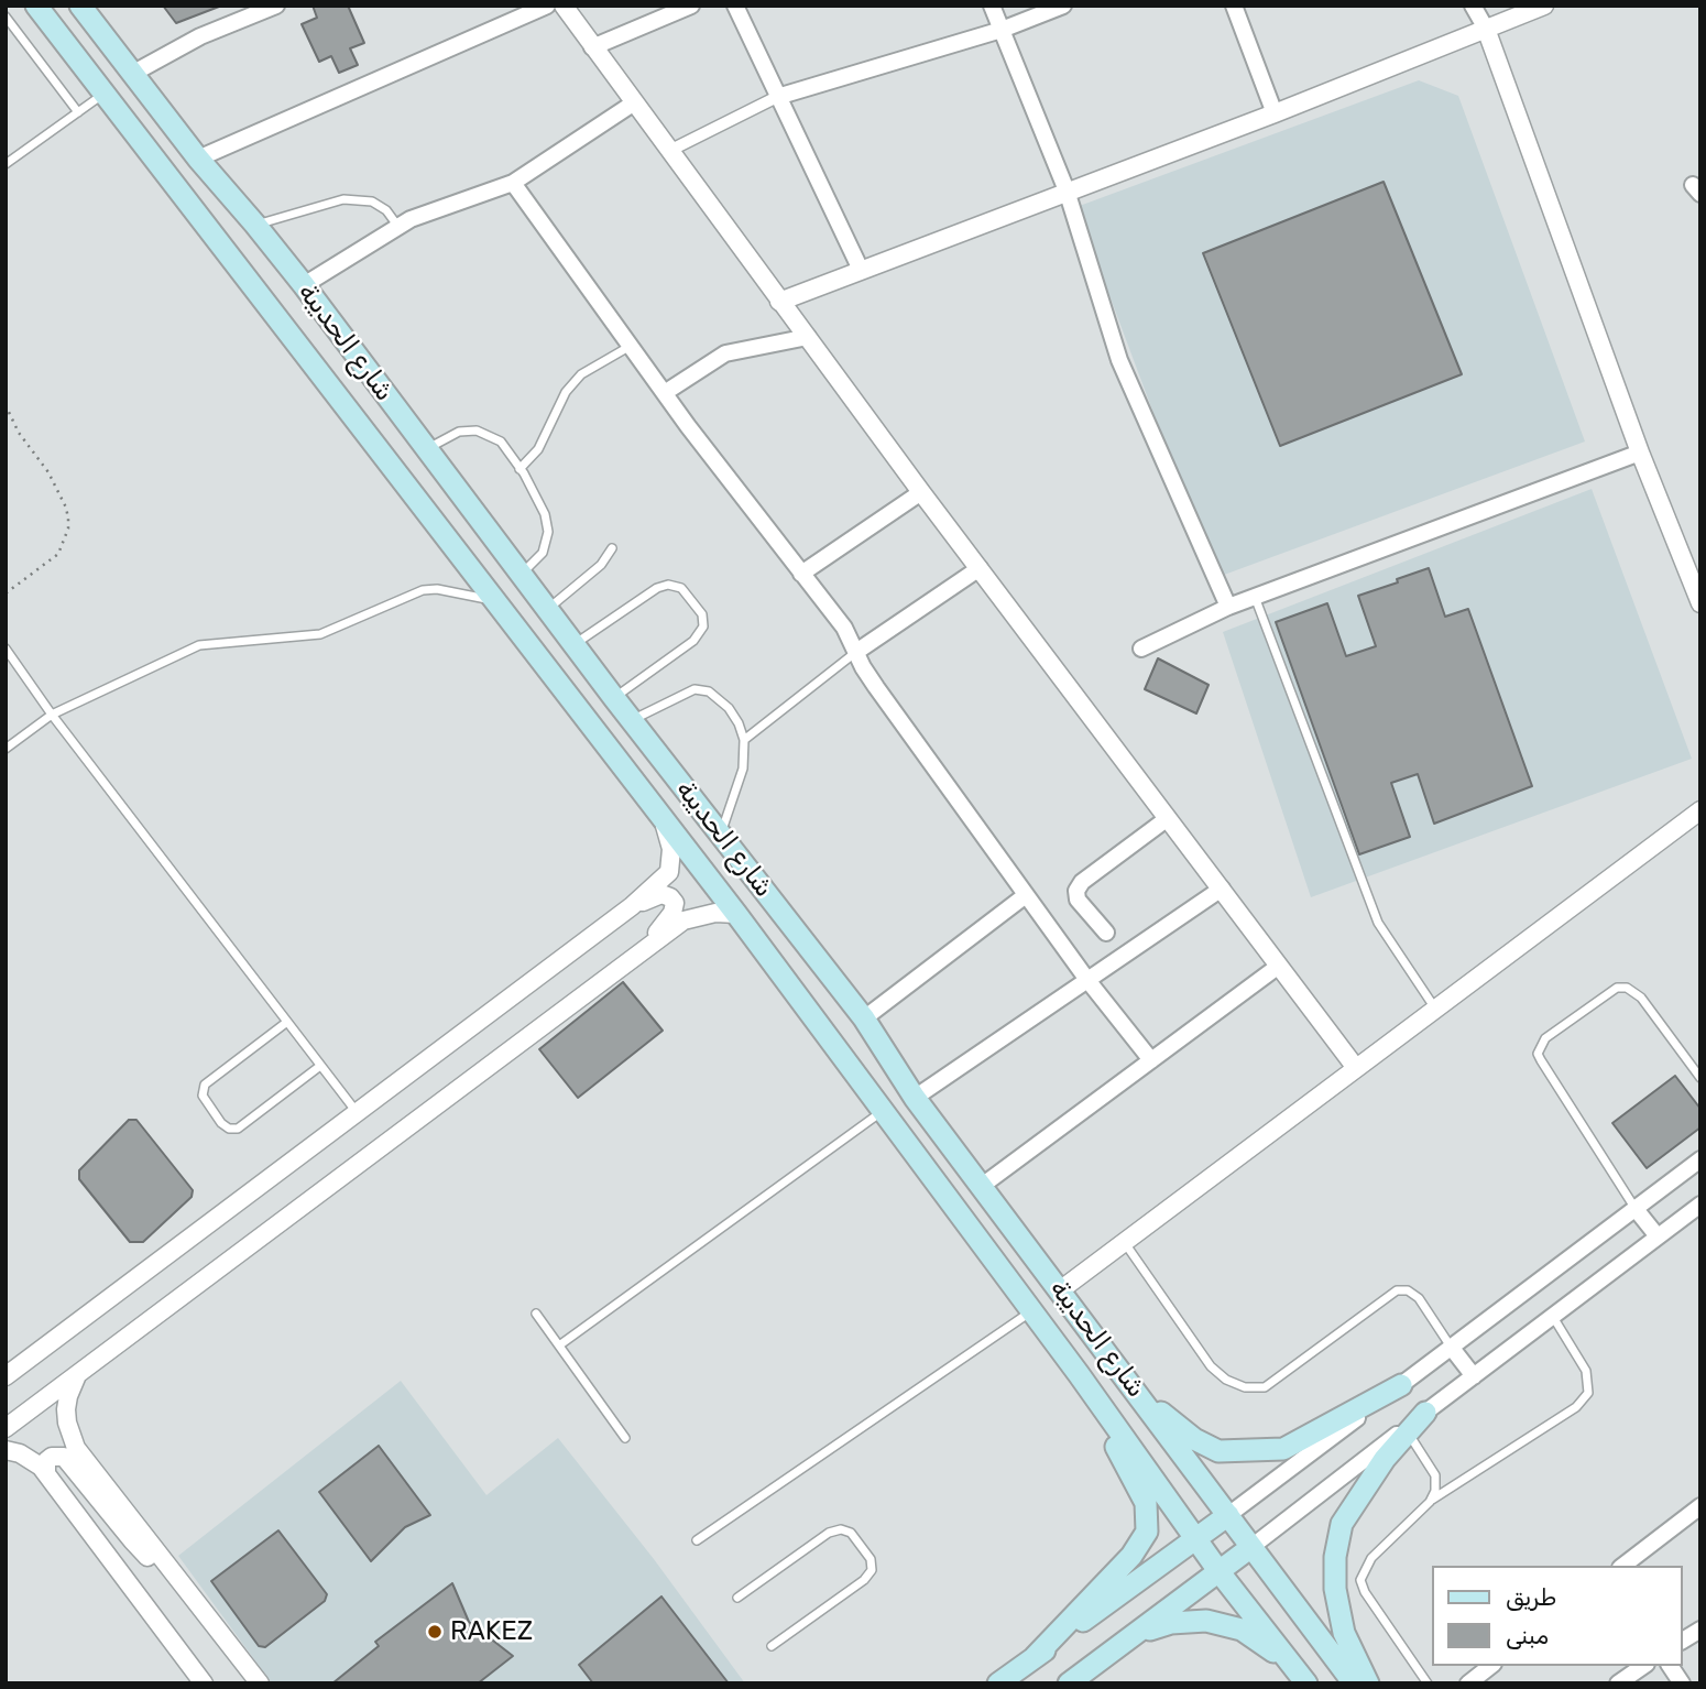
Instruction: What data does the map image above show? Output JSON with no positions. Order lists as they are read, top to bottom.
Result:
{
  "streets": {
    "main road": ["شارع الحديبة"]
  },
  "places": ["RAKEZ"],
  "legend": ["طريق", "مبنى"]
}
